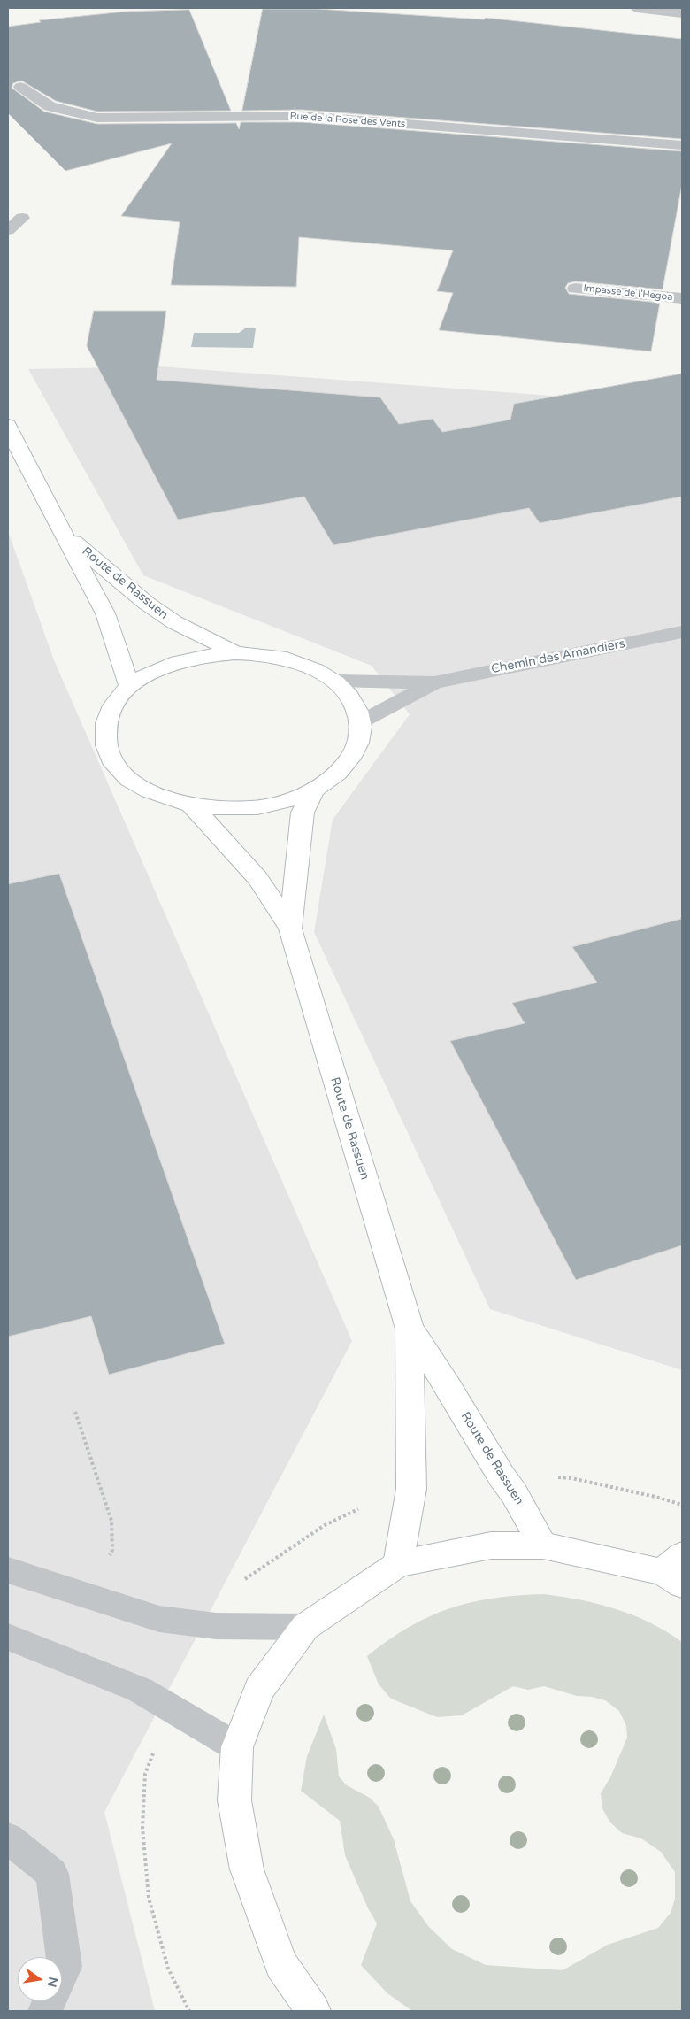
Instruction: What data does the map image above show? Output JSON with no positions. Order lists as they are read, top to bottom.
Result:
{
  "streets": {
    "main road": ["Route de Rassuen"],
    "street": ["Rue de la Rose des Vents", "Impasse de l'Hegoa", "Chemin des Amandiers"]
  },
  "north": "right"
}
